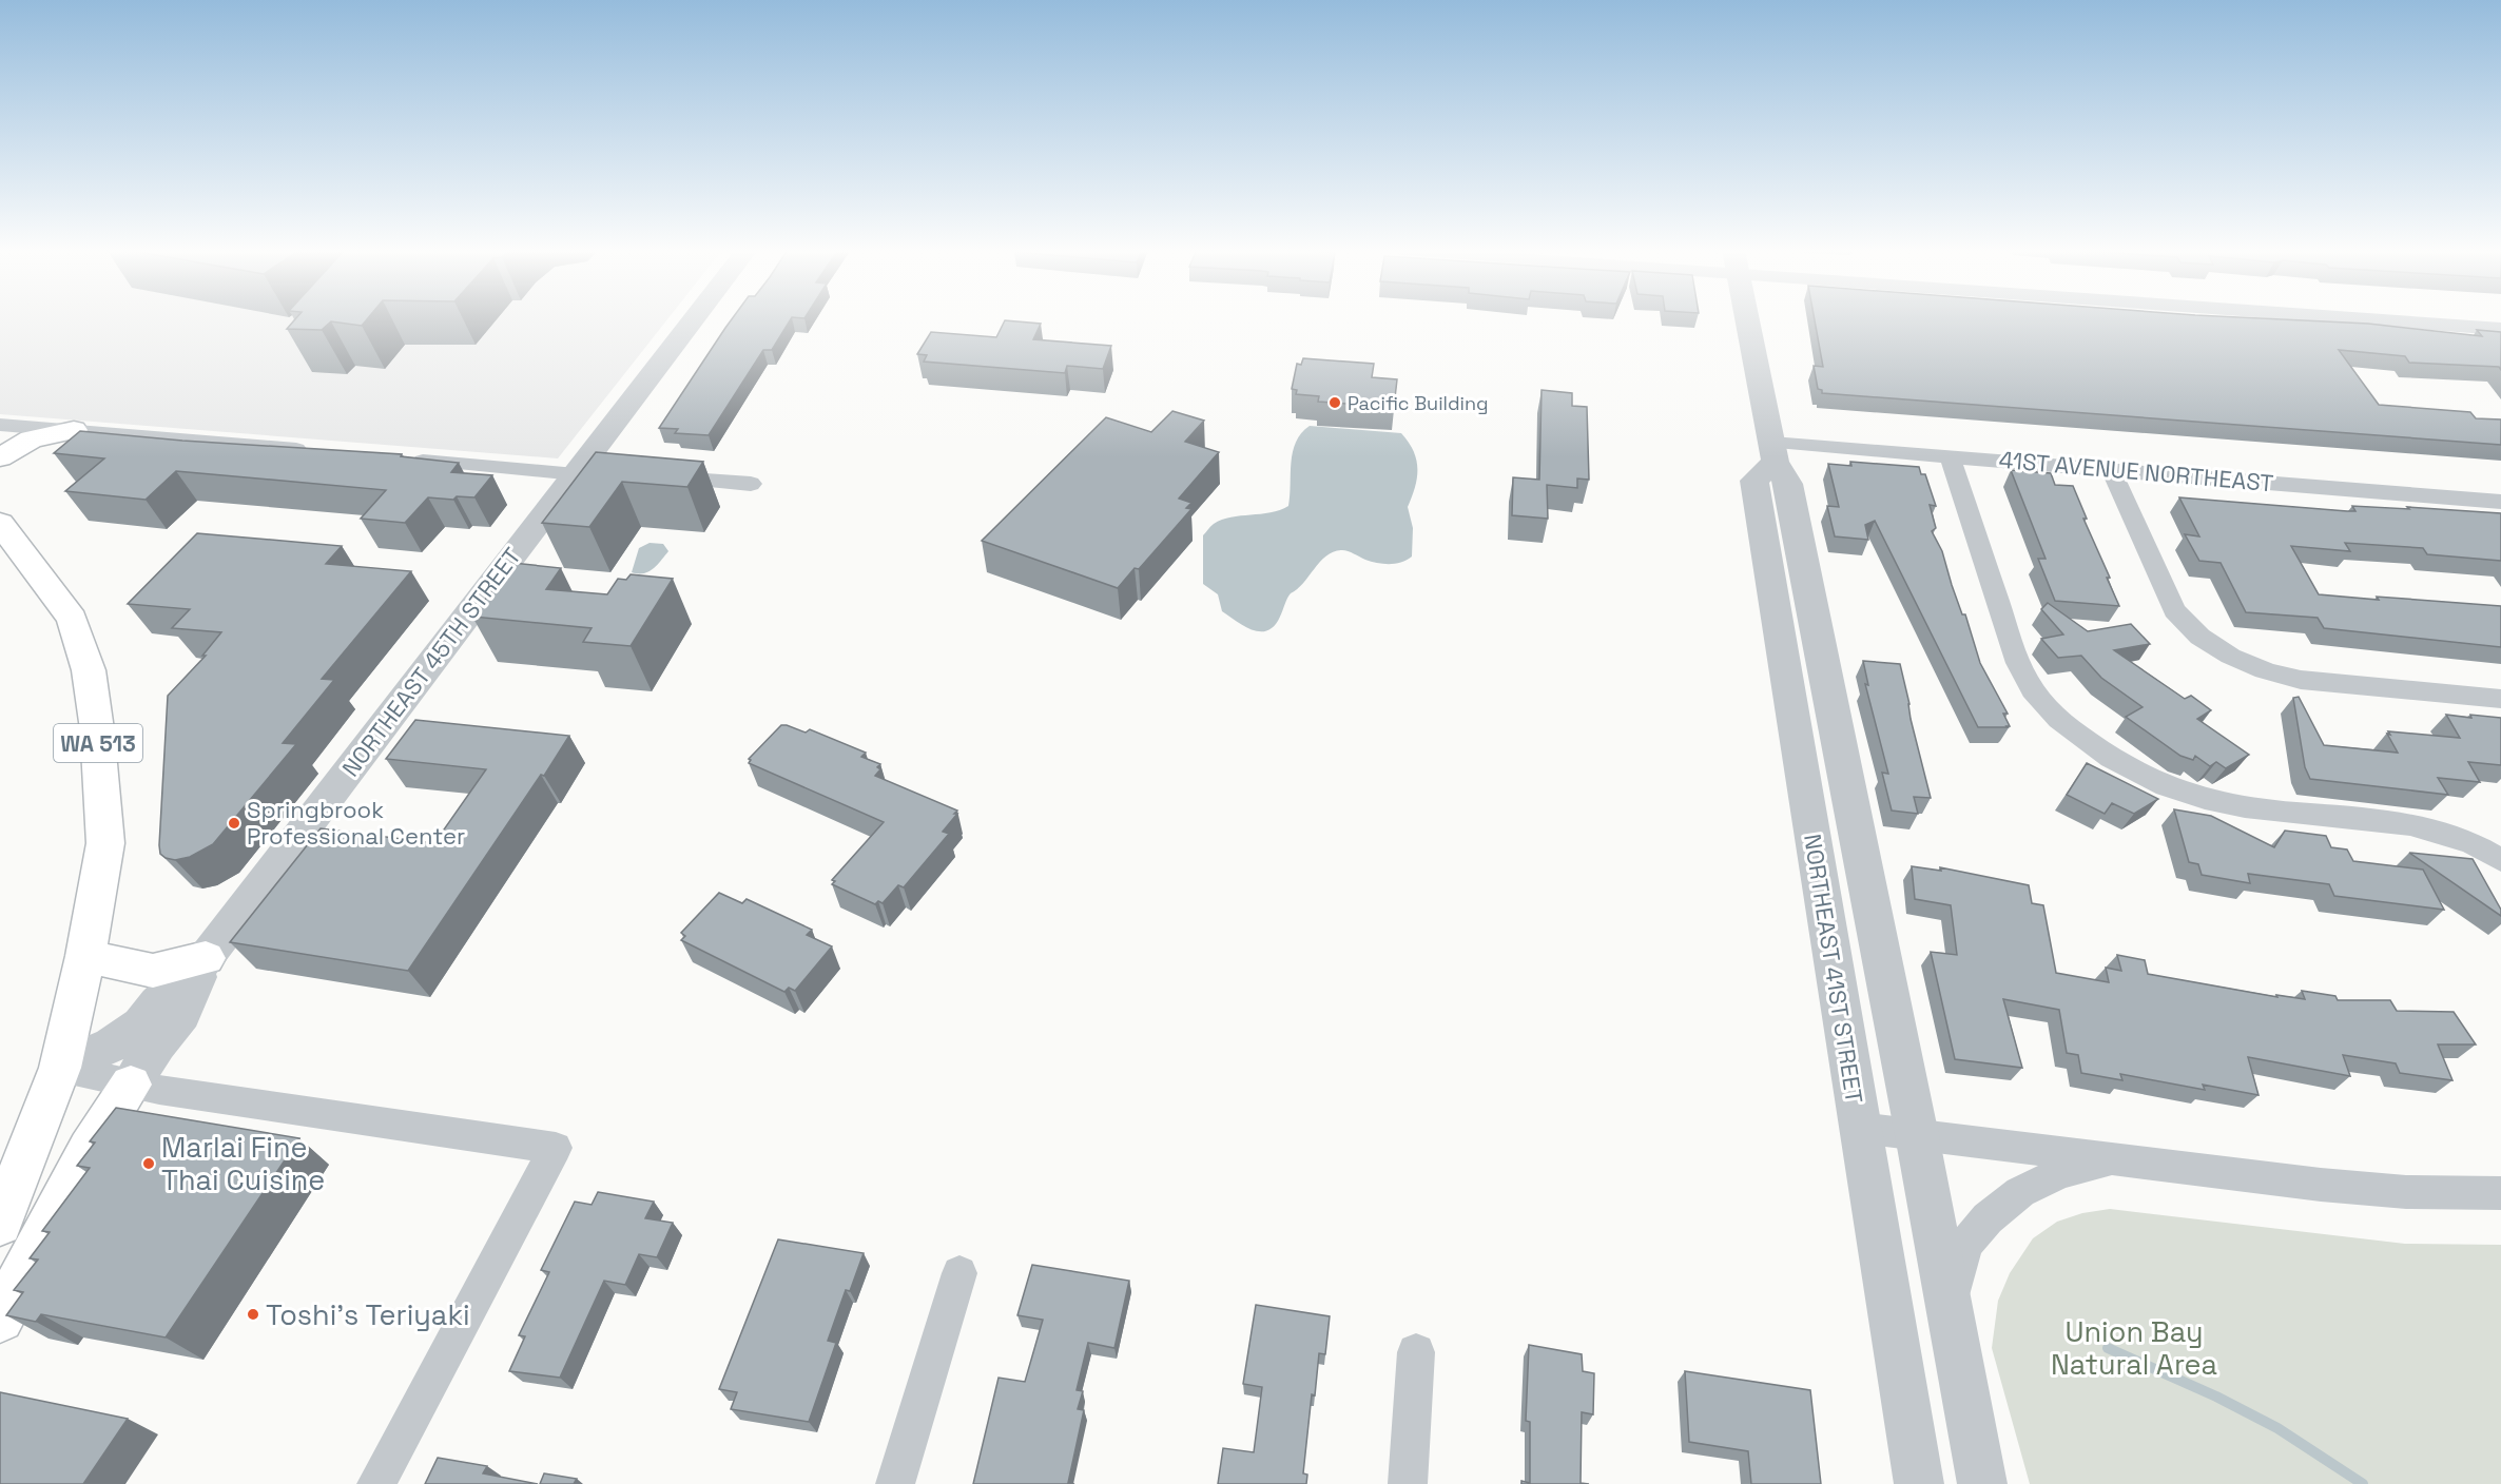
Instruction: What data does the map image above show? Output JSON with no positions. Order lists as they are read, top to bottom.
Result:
{
  "streets": {
    "main road": ["WA 513"],
    "street": ["41ST AVENUE NORTHEAST", "NORTHEAST 45TH STREET", "NORTHEAST 41ST STREET"]
  },
  "crossings": [
    ["41ST AVENUE NORTHEAST", "NORTHEAST 41ST STREET"],
    ["NORTHEAST 45TH STREET", "WA 513"]
  ],
  "parks": ["Union Bay Natural Area"],
  "places": [
    "Pacific Building",
    "Springbrook Professional Center",
    "Marlai Fine Thai Cuisine",
    "Toshi's Teriyaki"
  ]
}
